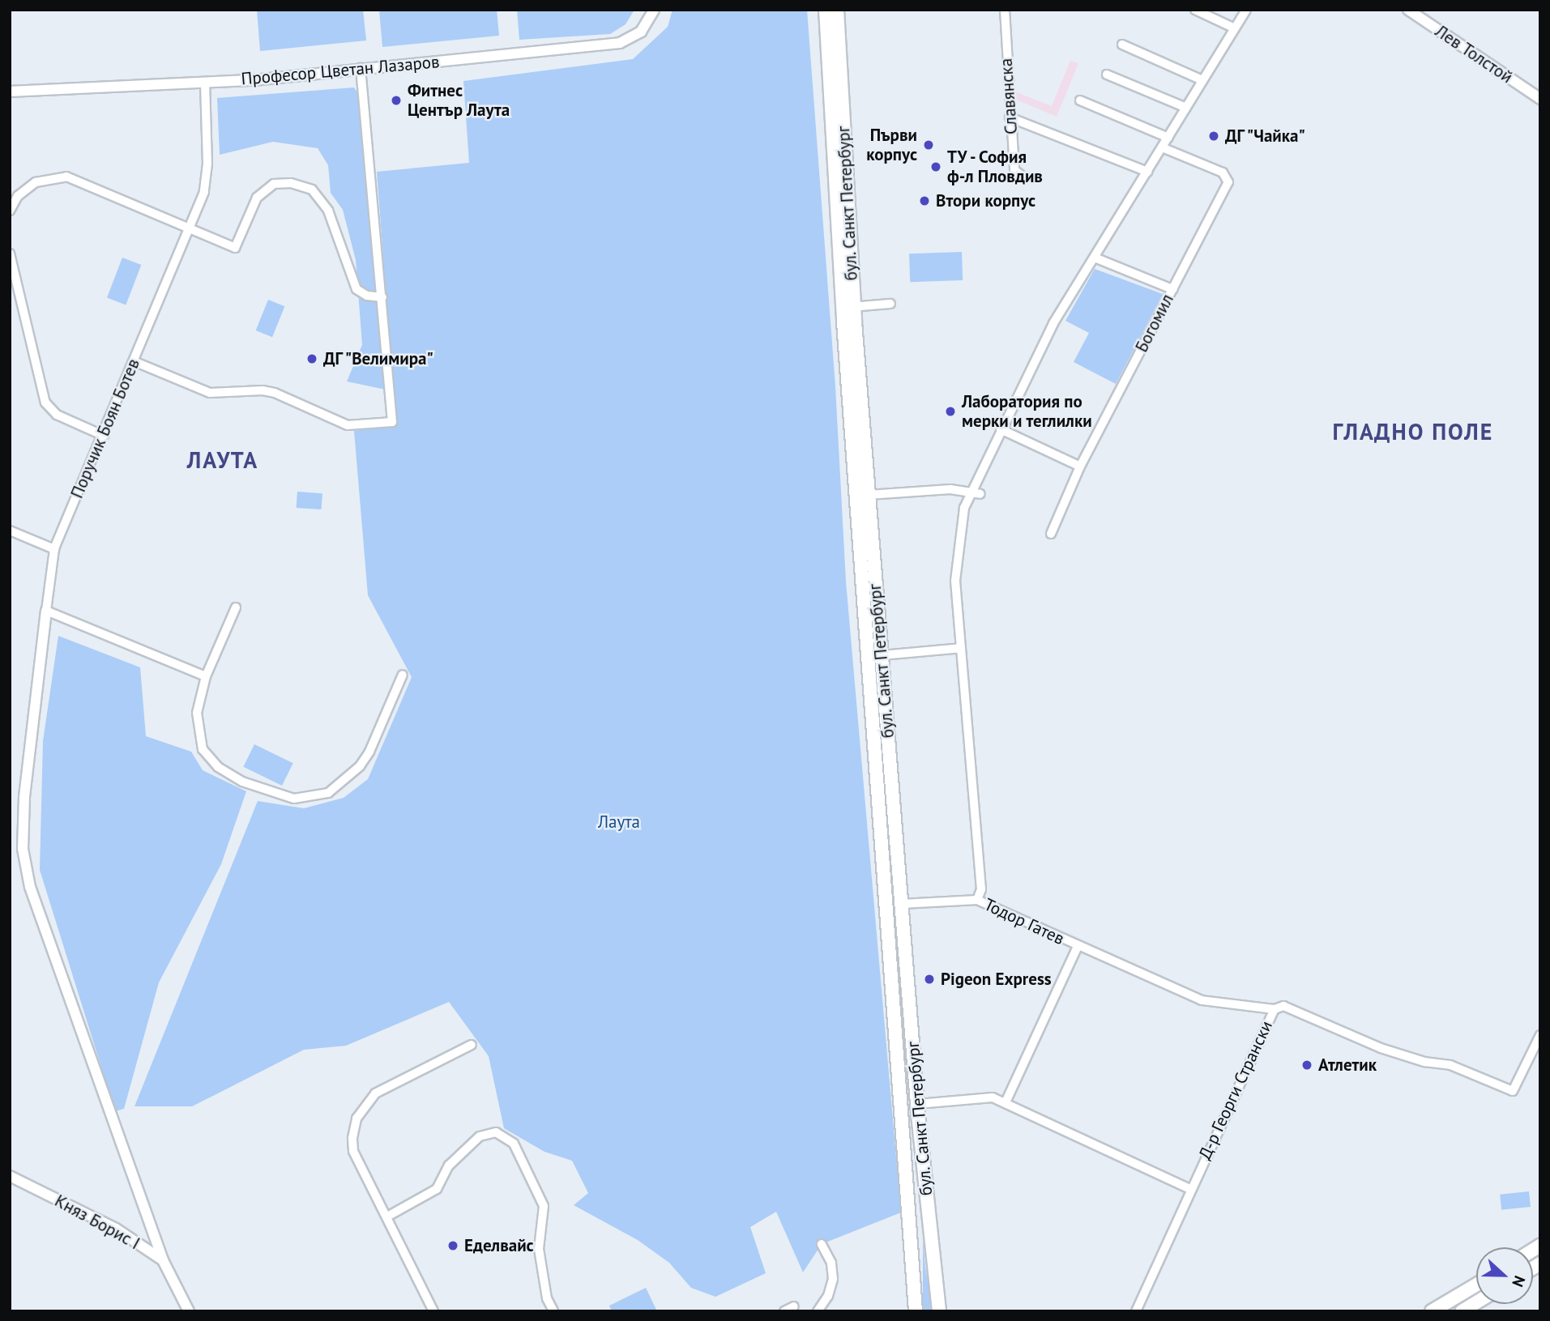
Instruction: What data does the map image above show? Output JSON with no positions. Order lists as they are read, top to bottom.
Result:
{
  "streets": {
    "main road": ["бул. Санкт Петербург"],
    "street": [
      "Лев Толстой",
      "Професор Цветан Лазаров",
      "Славянска",
      "Богомил",
      "Поручик Боян Ботев",
      "Тодор Гатев",
      "Д-р Георги Странски",
      "Княз Борис I"
    ]
  },
  "crossings": [
    ["Професор Цветан Лазаров", "Поручик Боян Ботев"],
    ["бул. Санкт Петербург", "Тодор Гатев"],
    ["Тодор Гатев", "Д-р Георги Странски"]
  ],
  "districts": ["ГЛАДНО ПОЛЕ", "ЛАУТА"],
  "parks": ["Лаута"],
  "places": [
    "Фитнес Център Лаута",
    "ДГ \"Чайка\"",
    "Първи корпус",
    "ТУ - София ф-л Пловдив",
    "Втори корпус",
    "ДГ \"Велимира\"",
    "Лаборатория по мерки и теглилки",
    "Pigeon Express",
    "Атлетик",
    "Еделвайс"
  ],
  "north": "right"
}
